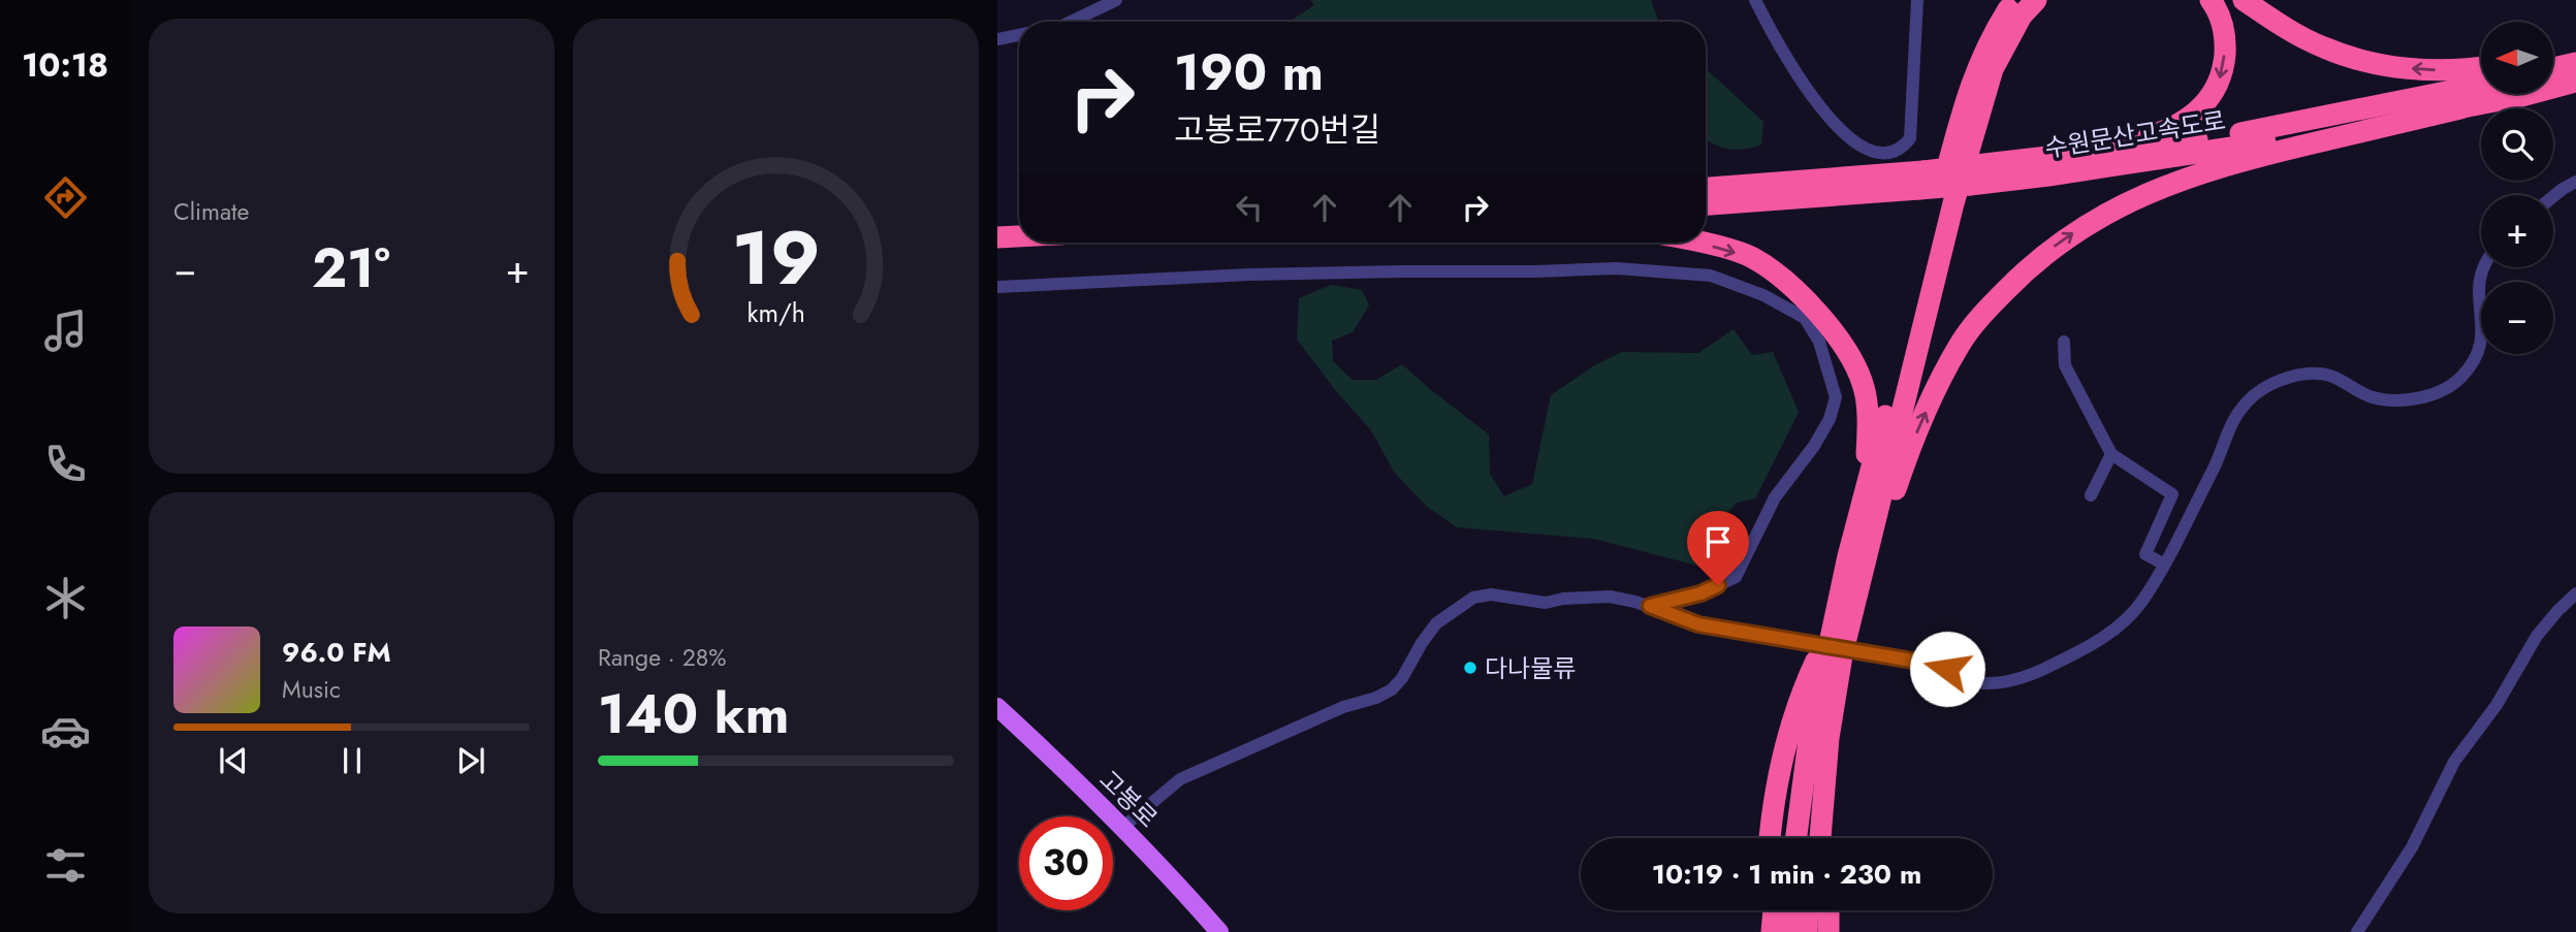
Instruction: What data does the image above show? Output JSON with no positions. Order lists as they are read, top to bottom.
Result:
{
  "streets": {
    "highway": ["수원문산고속도로"],
    "main road": ["고봉로"]
  },
  "places": ["다나물류"],
  "north": "left",
  "page": {
    "tabs": "10:18",
    "tile": [
      "Climate",
      ["Range · 28%", "140 km"]
    ],
    "map_buttons": ["+", "−"],
    "turn": ["190 m", "고봉로770번길"],
    "heat": ["−", "21°", "+"],
    "song": ["96.0 FM", "Music"],
    "limit": "30",
    "trip": "10:19 · 1 min · 230 m",
    "gauge": ["19", "km/h"]
  }
}
